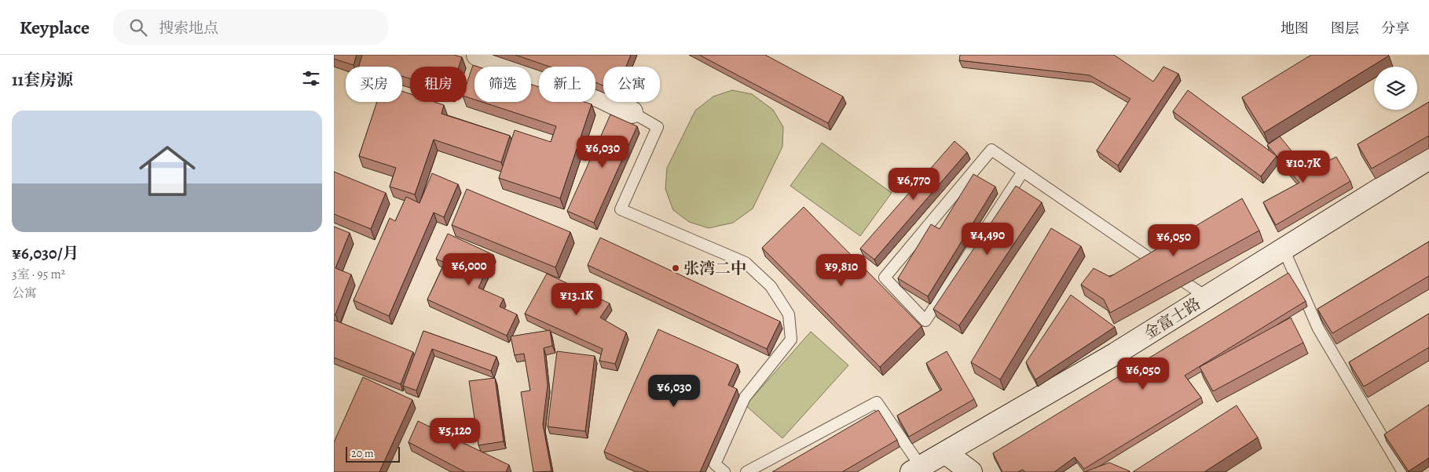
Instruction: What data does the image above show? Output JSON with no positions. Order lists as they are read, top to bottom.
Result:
{
  "streets": {
    "street": ["金富士路"]
  },
  "places": ["张湾二中"],
  "scale_bar": "20 m",
  "page": {
    "header": "Keyplace",
    "search": "搜索地点",
    "nav": ["地图", "图层", "分享"],
    "heading": "11套房源",
    "chip": [
      "买房",
      "租房",
      "筛选",
      "新上",
      "公寓"
    ],
    "list": [
      {
        "name": "¥6,030/月",
        "note": "3室 · 95 m² · 公寓"
      }
    ],
    "price": [
      "¥6,030",
      "¥10.7K",
      "¥6,770",
      "¥4,490",
      "¥6,050",
      "¥6,000",
      "¥9,810",
      "¥13.1K",
      "¥6,050",
      "¥6,030",
      "¥5,120"
    ],
    "scale": "20 m"
  }
}
